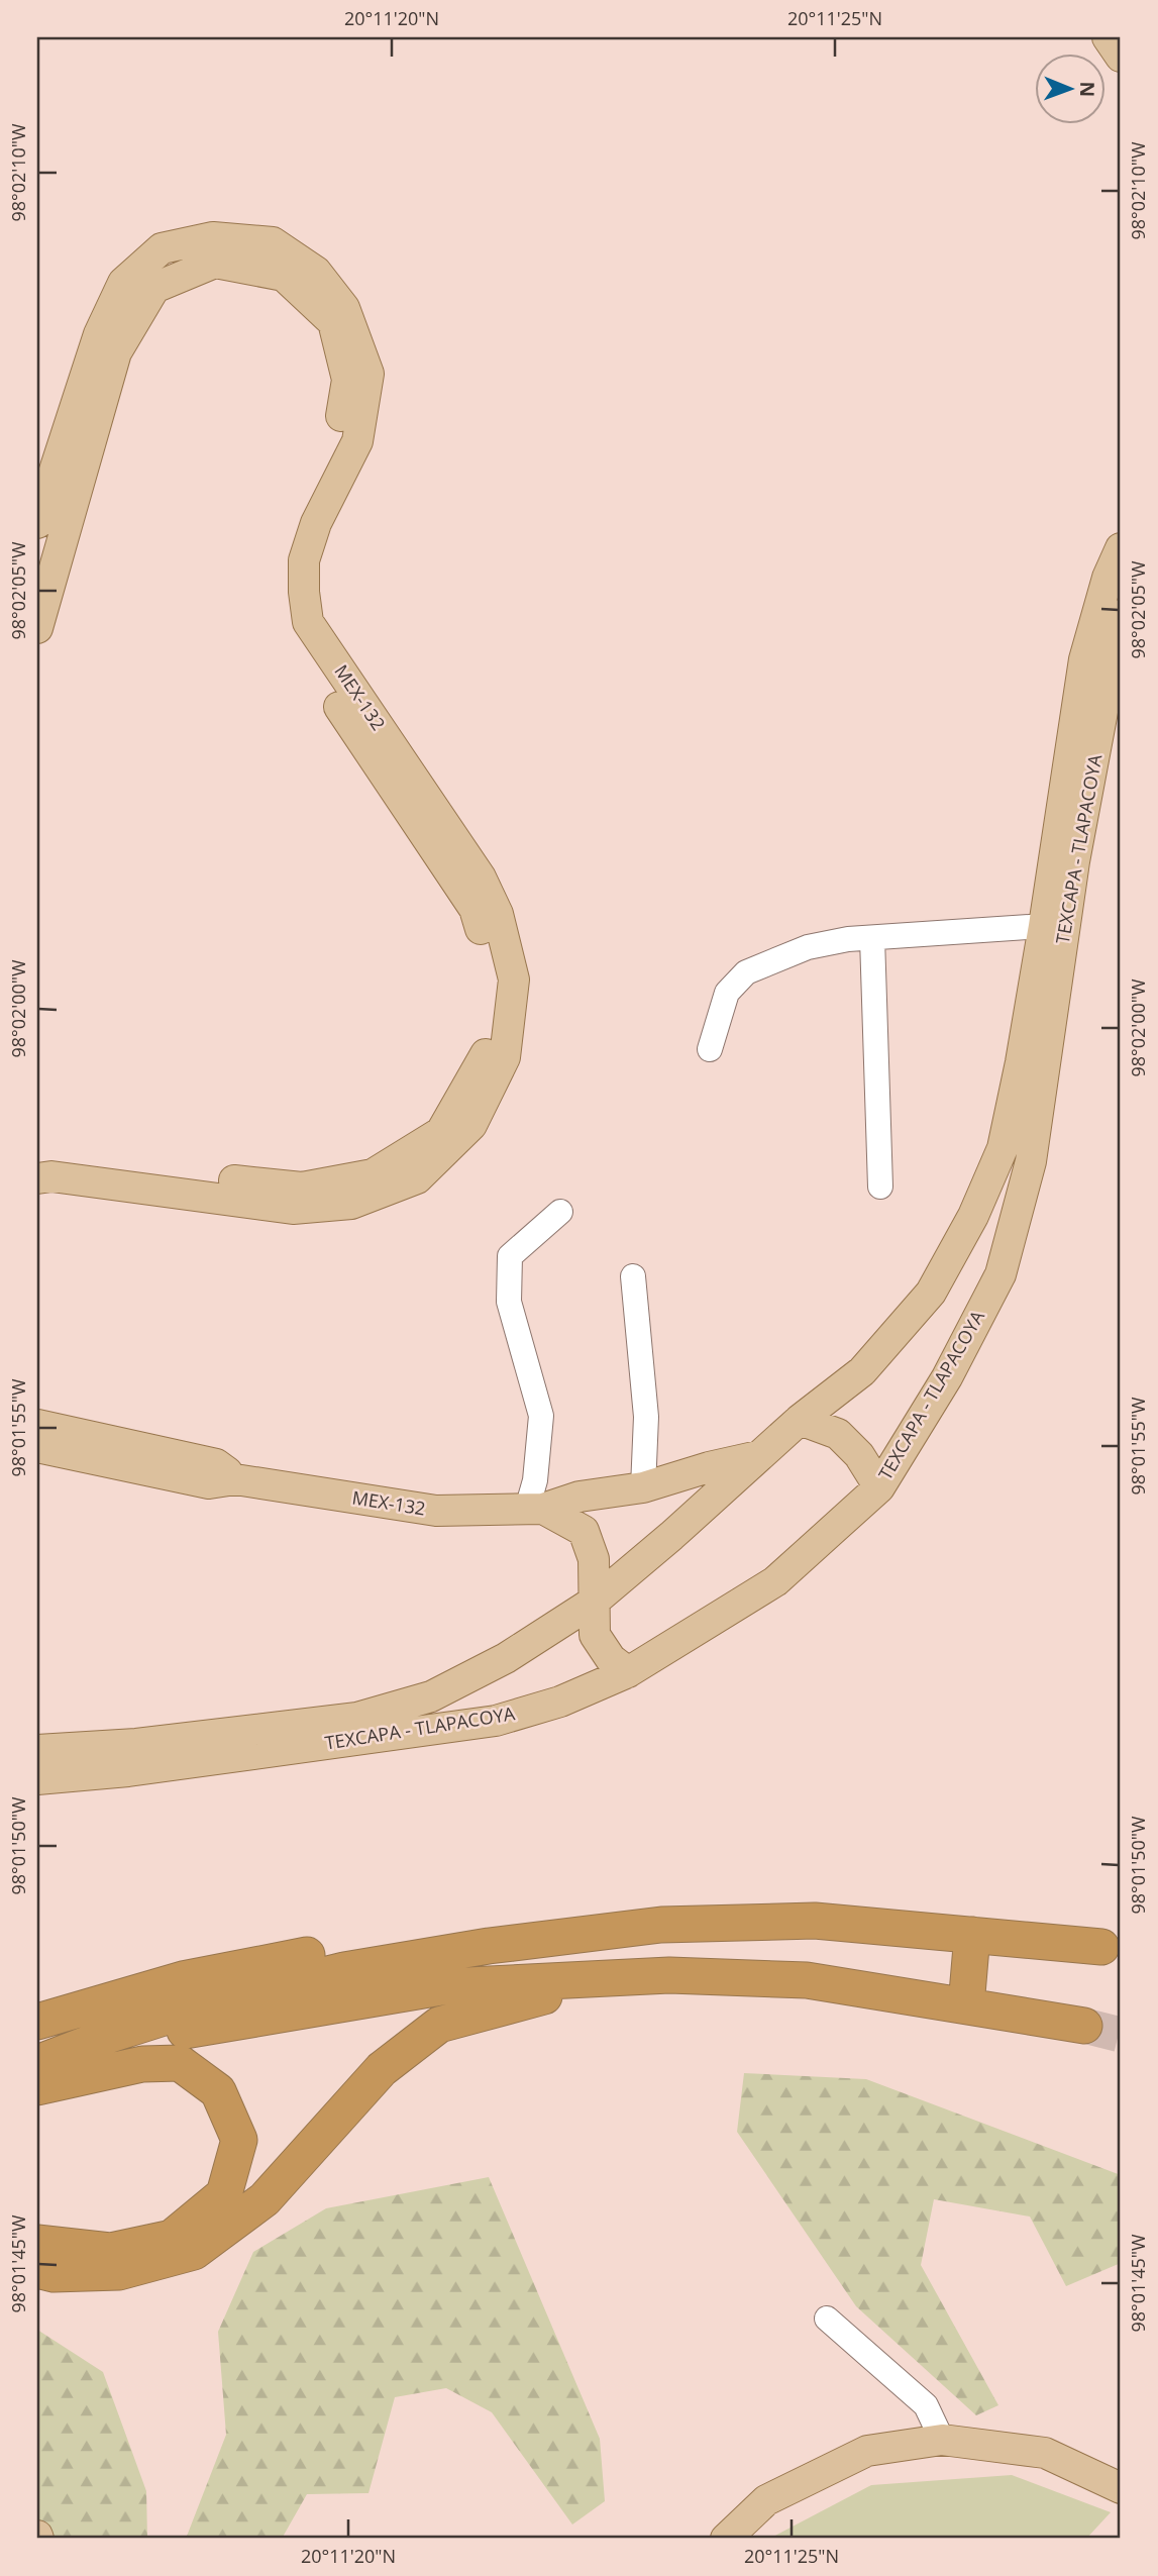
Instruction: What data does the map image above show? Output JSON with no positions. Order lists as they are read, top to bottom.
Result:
{
  "streets": {
    "main road": ["MEX-132", "TEXCAPA - TLAPACOYA"]
  },
  "north": "right",
  "coordinates": [
    "20°11'20\"N",
    "20°11'25\"N",
    "98°02'10\"W",
    "98°02'05\"W",
    "98°02'00\"W",
    "98°01'55\"W",
    "98°01'50\"W",
    "98°01'45\"W"
  ]
}
